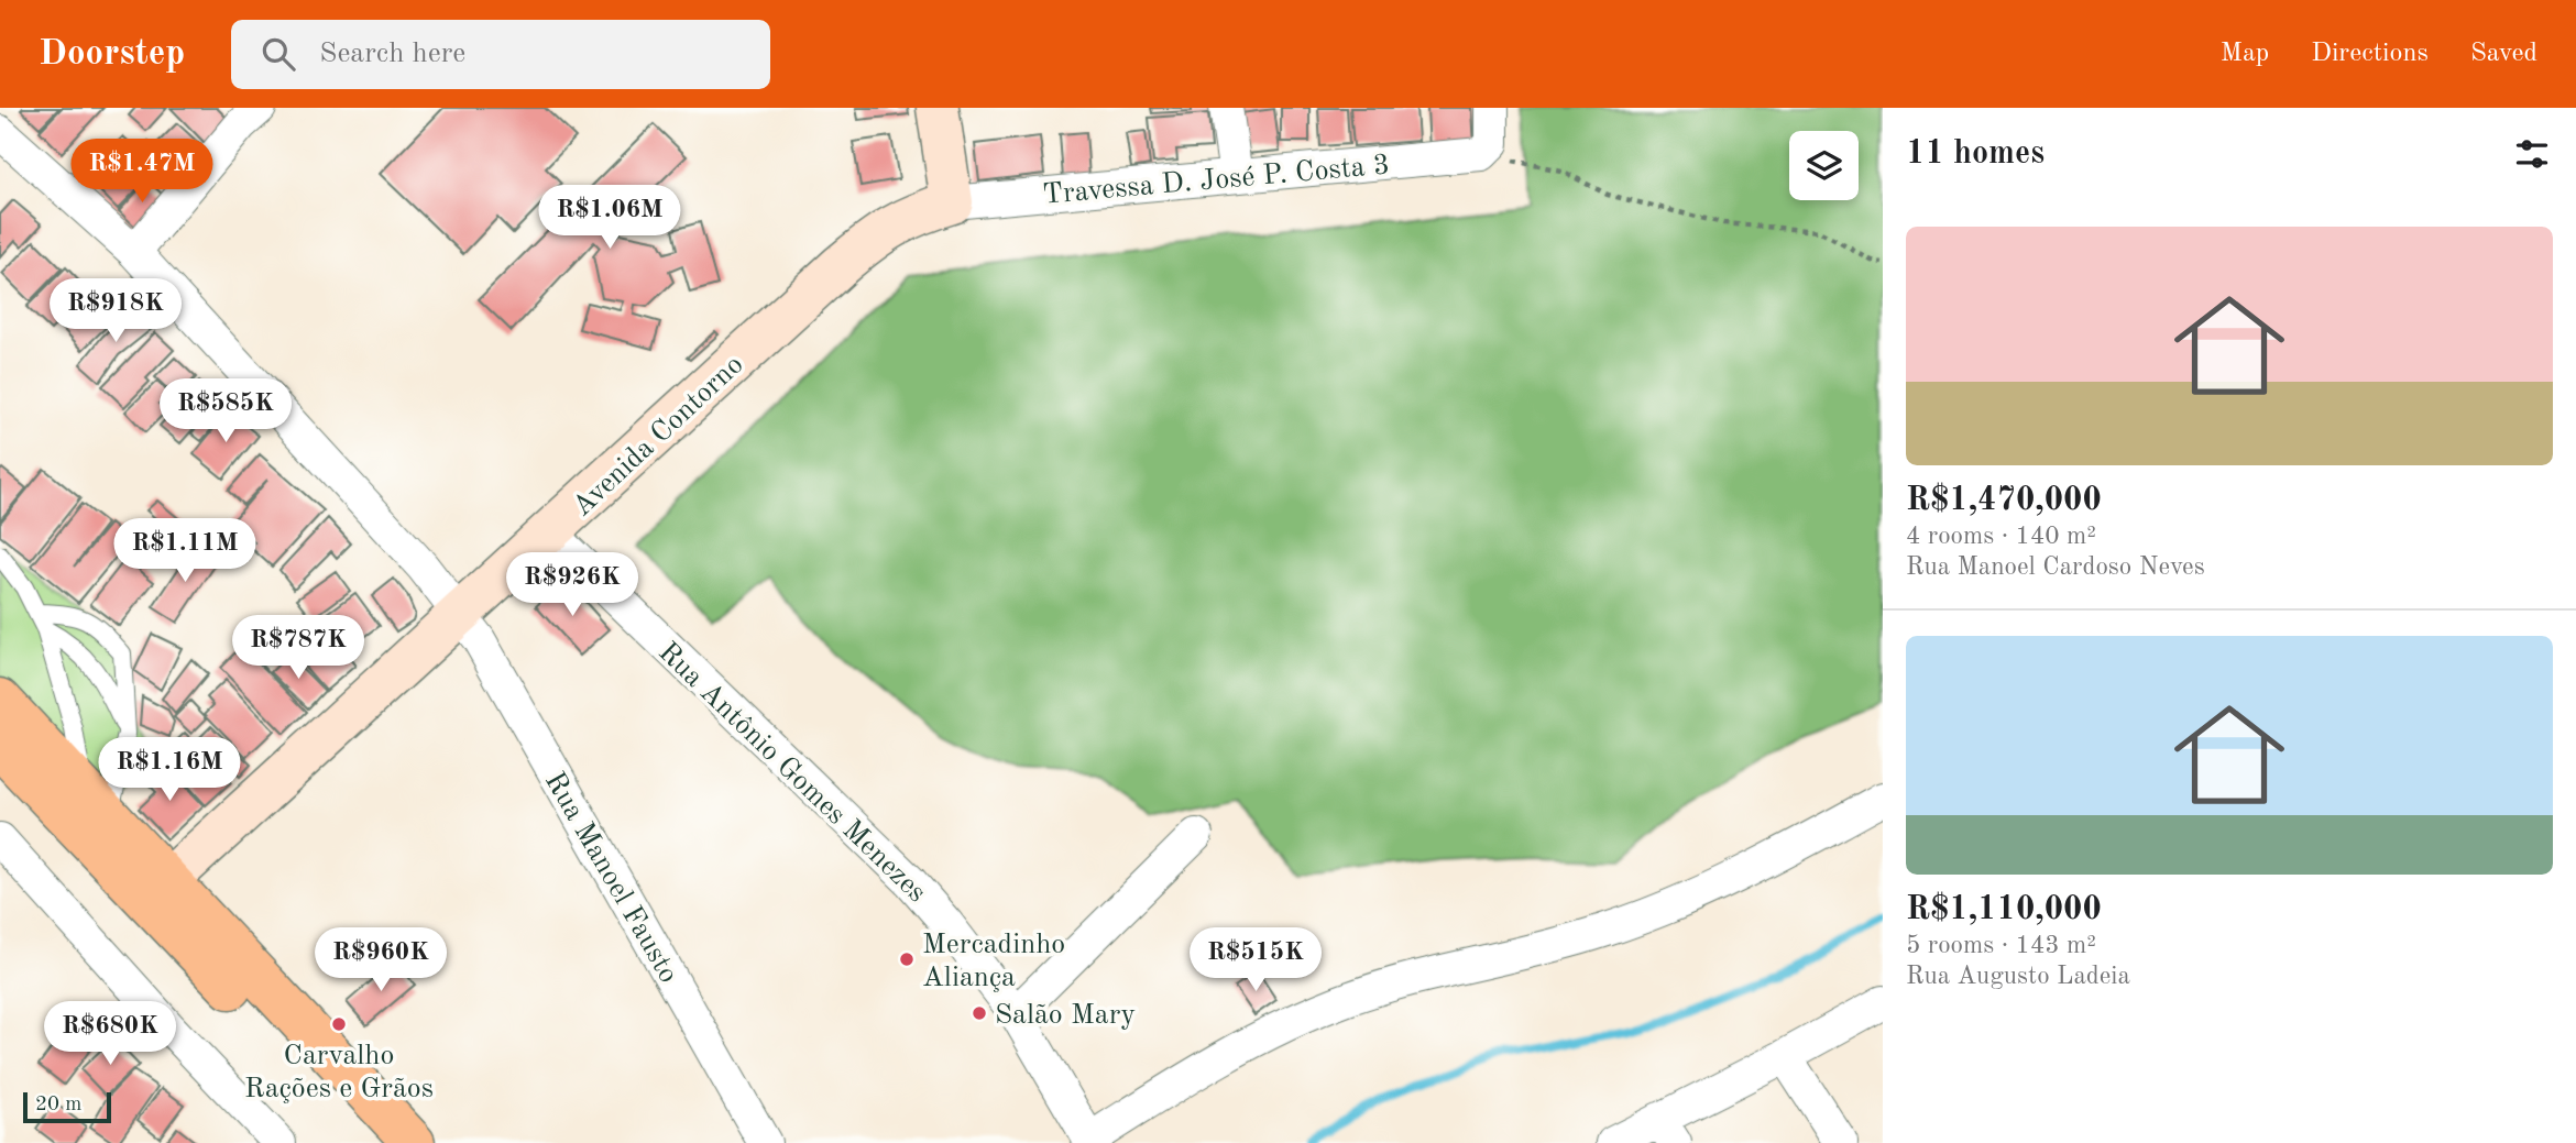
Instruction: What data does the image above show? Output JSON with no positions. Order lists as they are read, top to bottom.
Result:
{
  "streets": {
    "street": [
      "Travessa D. José P. Costa 3",
      "Avenida Contorno",
      "Rua Antônio Gomes Menezes",
      "Rua Manoel Fausto"
    ]
  },
  "crossings": [
    ["Travessa D. José P. Costa 3", "Avenida Contorno"],
    ["Avenida Contorno", "Rua Antônio Gomes Menezes"],
    ["Avenida Contorno", "Rua Manoel Fausto"]
  ],
  "places": ["Mercadinho Aliança", "Salão Mary", "Carvalho Rações e Grãos"],
  "scale_bar": "20 m",
  "page": {
    "header": "Doorstep",
    "search": "Search here",
    "nav": ["Map", "Directions", "Saved"],
    "heading": "11 homes",
    "price": [
      "R$1.47M",
      "R$1.06M",
      "R$918K",
      "R$585K",
      "R$1.11M",
      "R$926K",
      "R$787K",
      "R$1.16M",
      "R$960K",
      "R$515K",
      "R$680K"
    ],
    "list": [
      {
        "name": "R$1,470,000",
        "note": "4 rooms · 140 m² · Rua Manoel Cardoso Neves"
      },
      {
        "name": "R$1,110,000",
        "note": "5 rooms · 143 m² · Rua Augusto Ladeia"
      }
    ],
    "scale": "20 m"
  }
}
